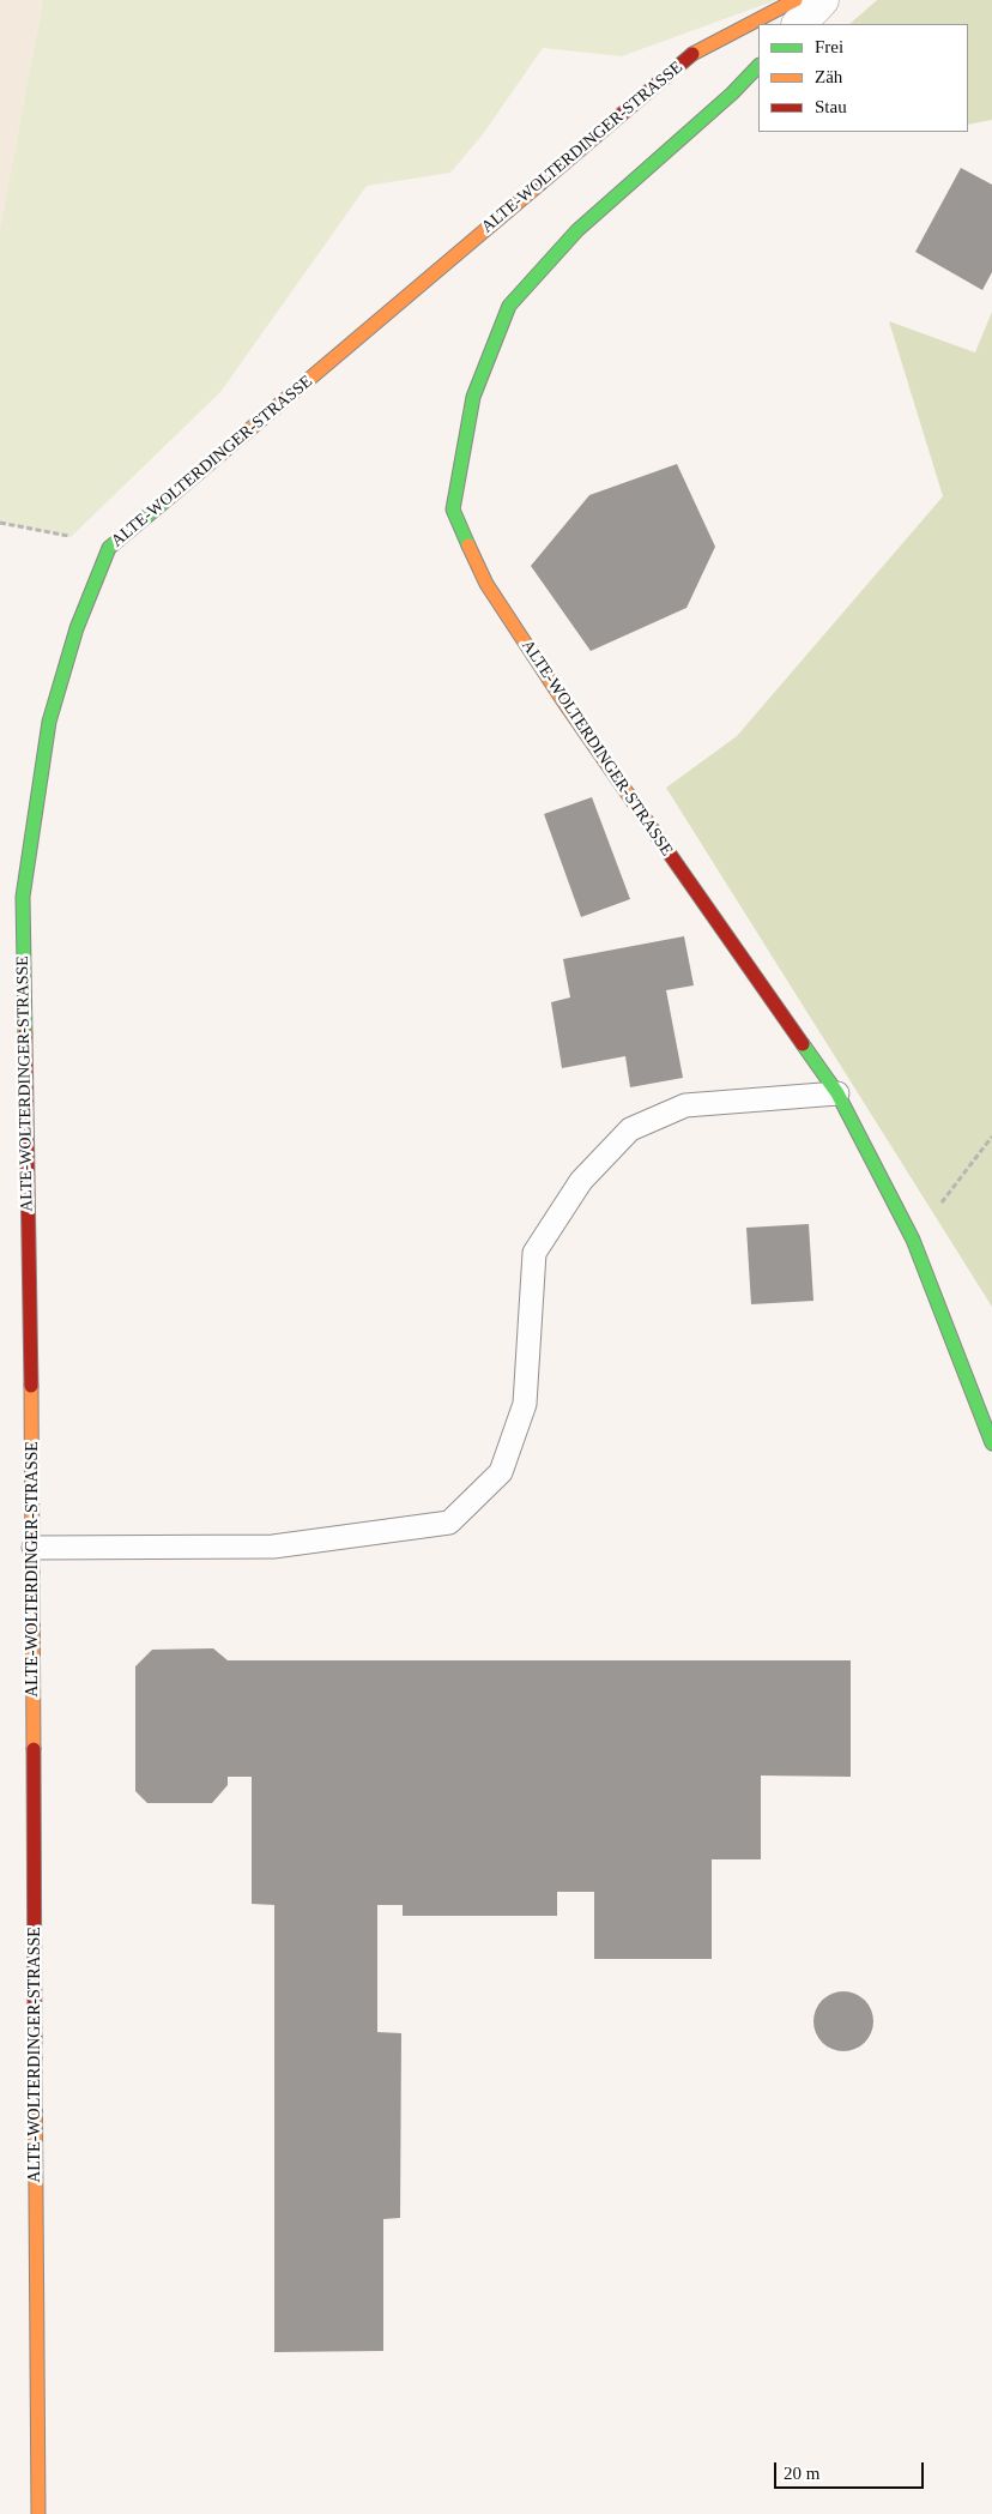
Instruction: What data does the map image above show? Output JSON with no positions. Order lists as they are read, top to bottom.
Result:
{
  "streets": {
    "street": ["ALTE-WOLTERDINGER-STRASSE"]
  },
  "legend": ["Frei", "Zäh", "Stau"],
  "scale_bar": "20 m"
}
